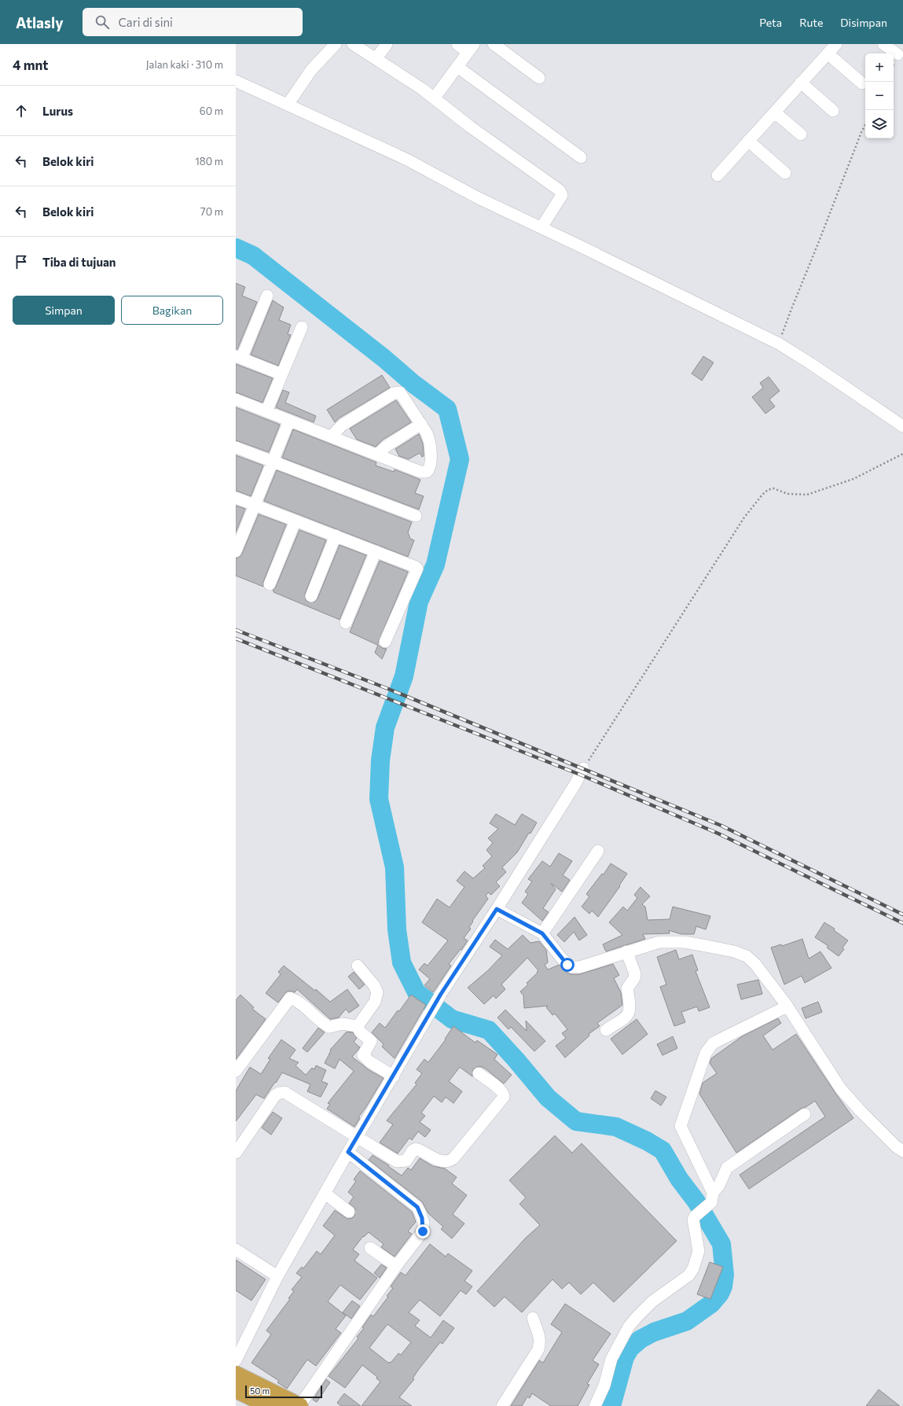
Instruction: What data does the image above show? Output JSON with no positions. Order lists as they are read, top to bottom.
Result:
{
  "scale_bar": "50 m",
  "page": {
    "header": "Atlasly",
    "search": "Cari di sini",
    "nav": ["Peta", "Rute", "Disimpan"],
    "heading": ["4 mnt", "Jalan kaki · 310 m"],
    "map_buttons": ["+", "−"],
    "list": [
      ["Lurus", "60 m"],
      ["Belok kiri", "180 m"],
      ["Belok kiri", "70 m"],
      "Tiba di tujuan"
    ],
    "buttons": ["Simpan", "Bagikan"],
    "scale": "50 m"
  }
}
